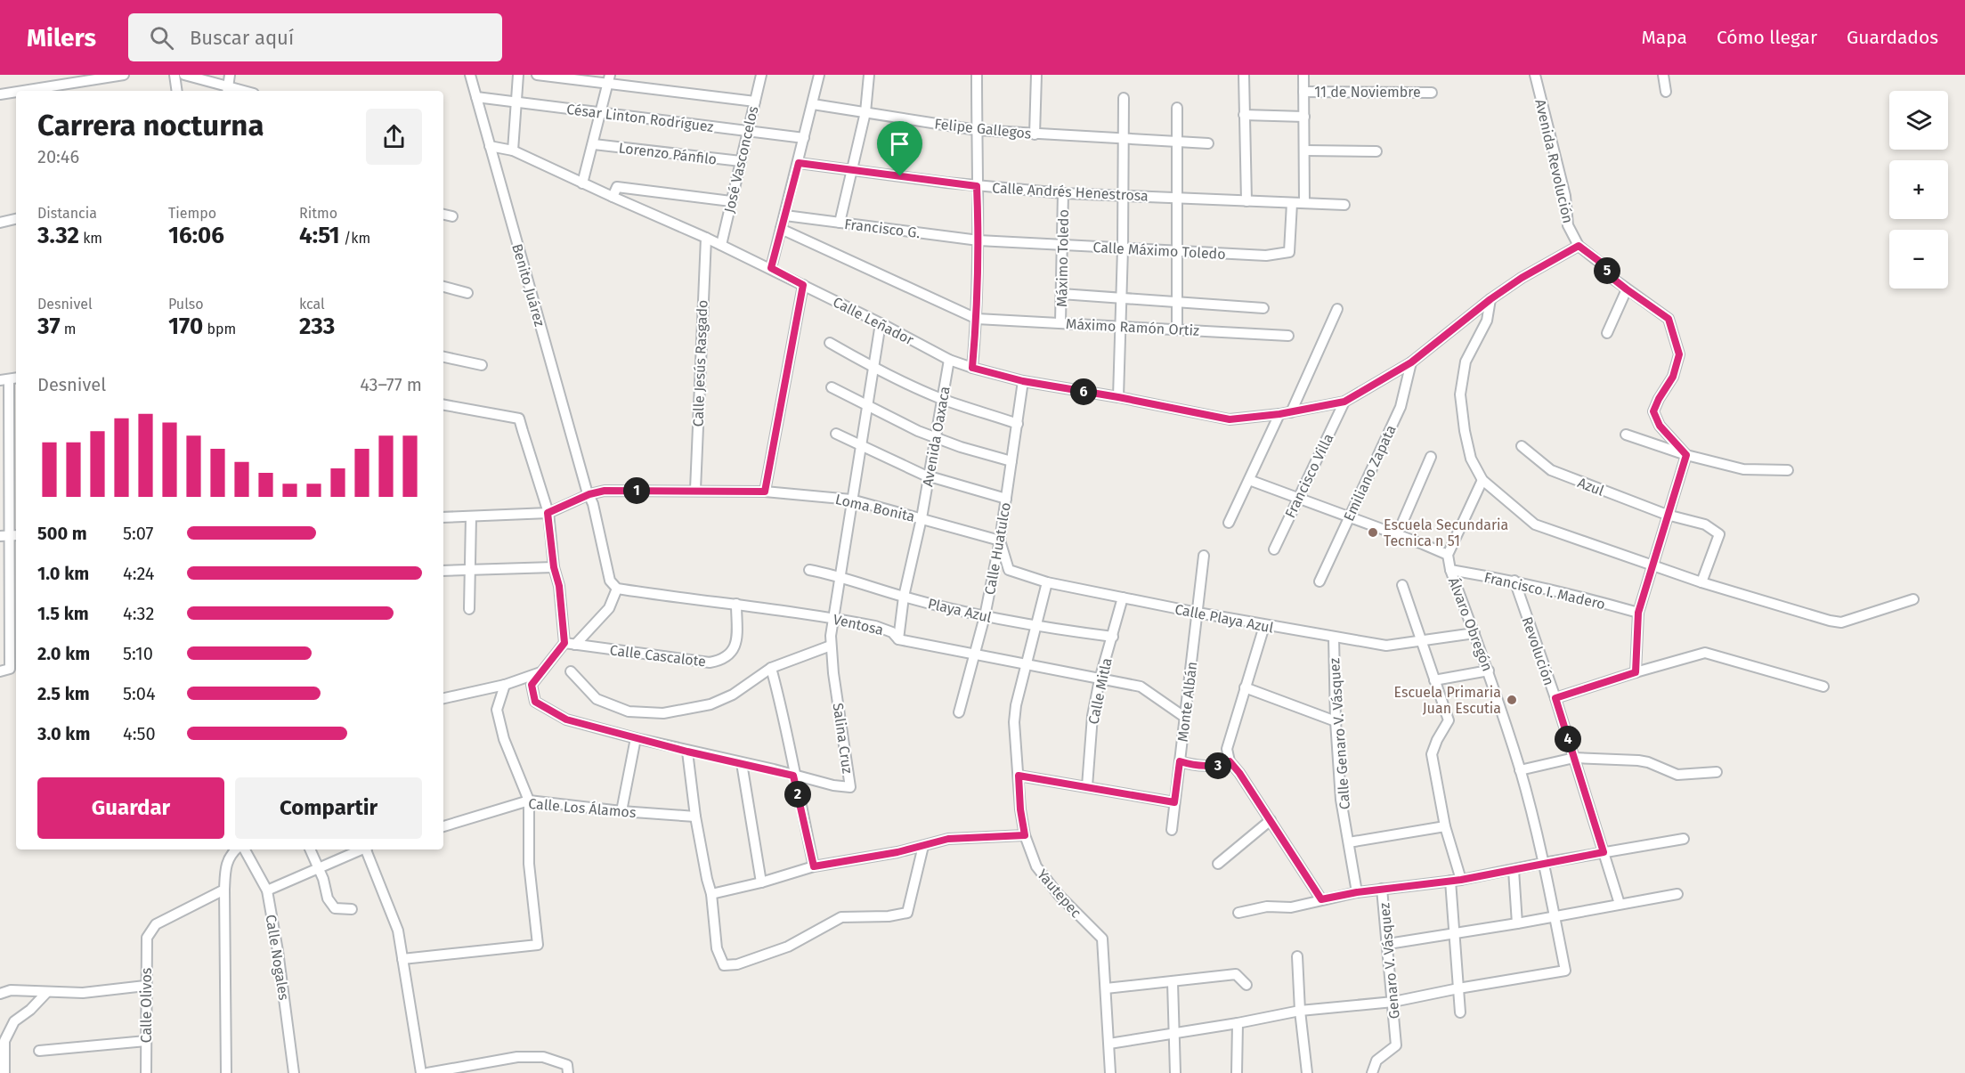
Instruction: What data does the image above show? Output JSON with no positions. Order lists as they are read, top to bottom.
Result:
{
  "streets": {
    "street": [
      "11 de Noviembre",
      "César Linton Rodríguez",
      "Felipe Gallegos",
      "Lorenzo Pánfilo",
      "José Vasconcelos",
      "Avenida Revolución",
      "Calle Andrés Henestrosa",
      "Francisco G.",
      "Calle Máximo Toledo",
      "Máximo Toledo",
      "Benito Juárez",
      "Calle Leñador",
      "Máximo Ramón Ortiz",
      "Calle Jesús Rasgado",
      "Avenida Oaxaca",
      "Emiliano Zapata",
      "Francisco Villa",
      "Azul",
      "Loma Bonita",
      "Calle Huatulco",
      "Francisco I. Madero",
      "Playa Azul",
      "Calle Playa Azul",
      "Ventosa",
      "Álvaro Obregón",
      "Revolución",
      "Calle Cascalote",
      "Calle Mitla",
      "Monte Albán",
      "Calle Genaro V. Vásquez",
      "Salina Cruz",
      "Calle Los Álamos",
      "Yautepec",
      "Calle Nogales",
      "Genaro V. Vásquez",
      "Calle Olivos"
    ]
  },
  "crossings": [
    ["César Linton Rodríguez", "José Vasconcelos"],
    ["César Linton Rodríguez", "Benito Juárez"],
    ["Lorenzo Pánfilo", "José Vasconcelos"],
    ["José Vasconcelos", "Calle Leñador"],
    ["Calle Andrés Henestrosa", "Calle Máximo Toledo"],
    ["Calle Andrés Henestrosa", "Máximo Toledo"],
    ["Francisco G.", "Calle Máximo Toledo"],
    ["Calle Máximo Toledo", "Máximo Toledo"],
    ["Máximo Toledo", "Máximo Ramón Ortiz"],
    ["Benito Juárez", "Calle Leñador"],
    ["Benito Juárez", "Loma Bonita"],
    ["Calle Leñador", "Calle Jesús Rasgado"],
    ["Calle Leñador", "Avenida Oaxaca"],
    ["Calle Leñador", "Francisco Villa"],
    ["Calle Leñador", "Calle Huatulco"],
    ["Calle Jesús Rasgado", "Loma Bonita"],
    ["Avenida Oaxaca", "Loma Bonita"],
    ["Avenida Oaxaca", "Playa Azul"],
    ["Avenida Oaxaca", "Ventosa"],
    ["Loma Bonita", "Calle Huatulco"],
    ["Loma Bonita", "Calle Playa Azul"],
    ["Calle Huatulco", "Playa Azul"],
    ["Calle Huatulco", "Calle Playa Azul"],
    ["Calle Huatulco", "Ventosa"],
    ["Francisco I. Madero", "Álvaro Obregón"],
    ["Francisco I. Madero", "Revolución"],
    ["Playa Azul", "Calle Mitla"],
    ["Playa Azul", "Salina Cruz"],
    ["Playa Azul", "Yautepec"],
    ["Calle Playa Azul", "Álvaro Obregón"],
    ["Calle Playa Azul", "Calle Mitla"],
    ["Calle Playa Azul", "Monte Albán"],
    ["Calle Playa Azul", "Calle Genaro V. Vásquez"],
    ["Calle Playa Azul", "Yautepec"],
    ["Ventosa", "Calle Cascalote"],
    ["Ventosa", "Calle Mitla"],
    ["Ventosa", "Monte Albán"],
    ["Ventosa", "Salina Cruz"],
    ["Ventosa", "Yautepec"]
  ],
  "places": ["Escuela Secundaria Tecnica n 51", "Escuela Primaria Juan Escutia"],
  "page": {
    "header": "Milers",
    "search": "Buscar aquí",
    "nav": ["Mapa", "Cómo llegar", "Guardados"],
    "map_buttons": ["+", "−"],
    "heading": ["Carrera nocturna", "20:46"],
    "stats": [
      ["Distancia", "3.32 km"],
      ["Tiempo", "16:06"],
      ["Ritmo", "4:51 /km"],
      ["Desnivel", "37 m"],
      ["Pulso", "170 bpm"],
      ["kcal", "233"]
    ],
    "pins": [
      "5",
      "6",
      "1",
      "4",
      "3",
      "2"
    ],
    "chart": ["Desnivel", "43–77 m"],
    "list": [
      {
        "name": "500 m",
        "note": "5:07"
      },
      {
        "name": "1.0 km",
        "note": "4:24"
      },
      {
        "name": "1.5 km",
        "note": "4:32"
      },
      {
        "name": "2.0 km",
        "note": "5:10"
      },
      {
        "name": "2.5 km",
        "note": "5:04"
      },
      {
        "name": "3.0 km",
        "note": "4:50"
      }
    ],
    "buttons": ["Guardar", "Compartir"]
  }
}
